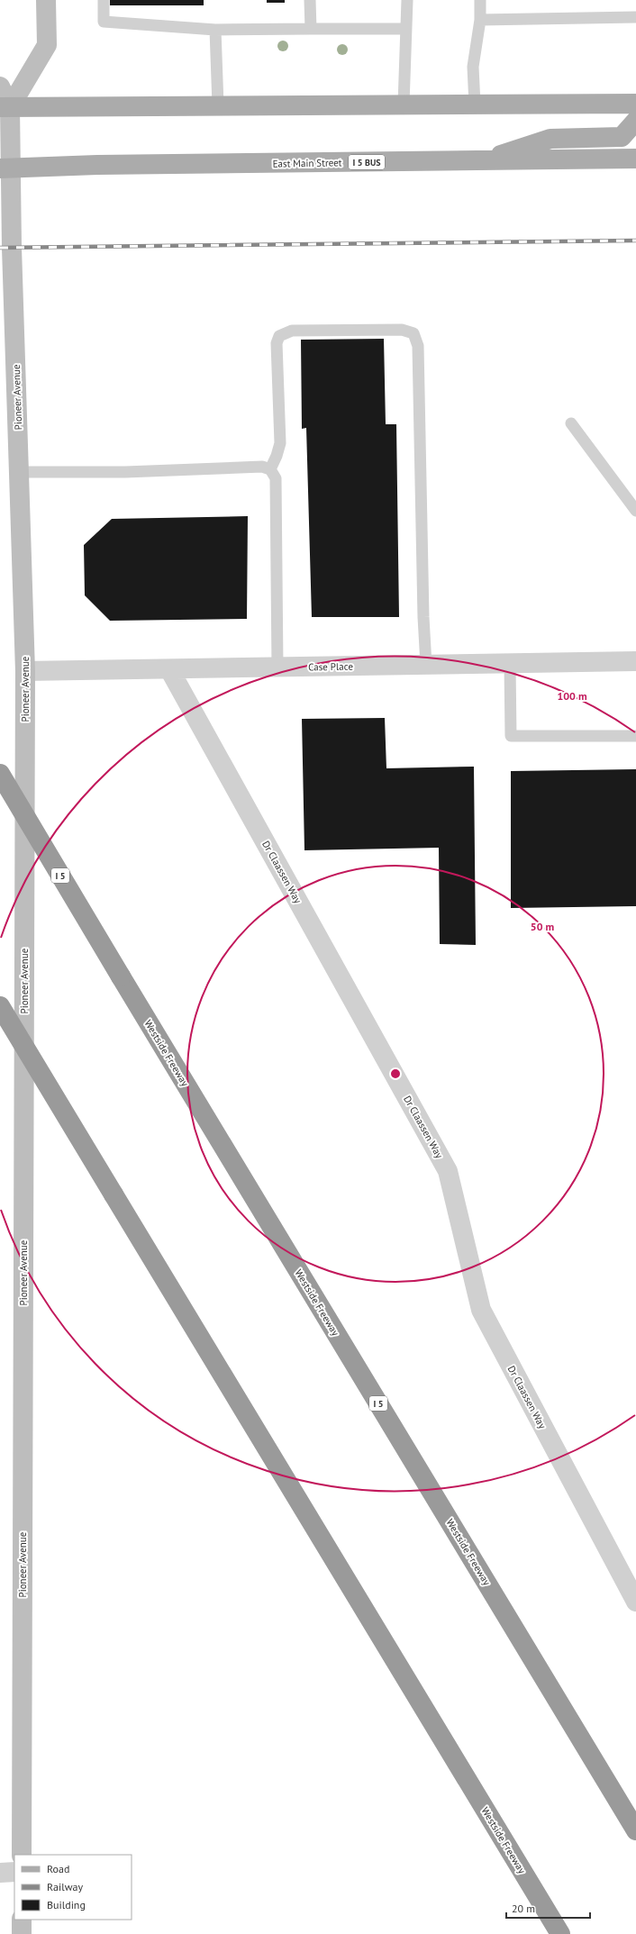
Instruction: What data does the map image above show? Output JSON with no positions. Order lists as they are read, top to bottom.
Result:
{
  "streets": {
    "highway": ["I 5", "Westside Freeway"],
    "main road": ["I 5 BUS", "East Main Street"],
    "street": ["Pioneer Avenue", "Case Place", "Dr Claassen Way"]
  },
  "crossings": [
    ["East Main Street", "Pioneer Avenue"],
    ["Pioneer Avenue", "Case Place"],
    ["Case Place", "Dr Claassen Way"]
  ],
  "legend": ["Road", "Railway", "Building"],
  "scale_bar": "20 m",
  "rings": ["100 m", "50 m"]
}
